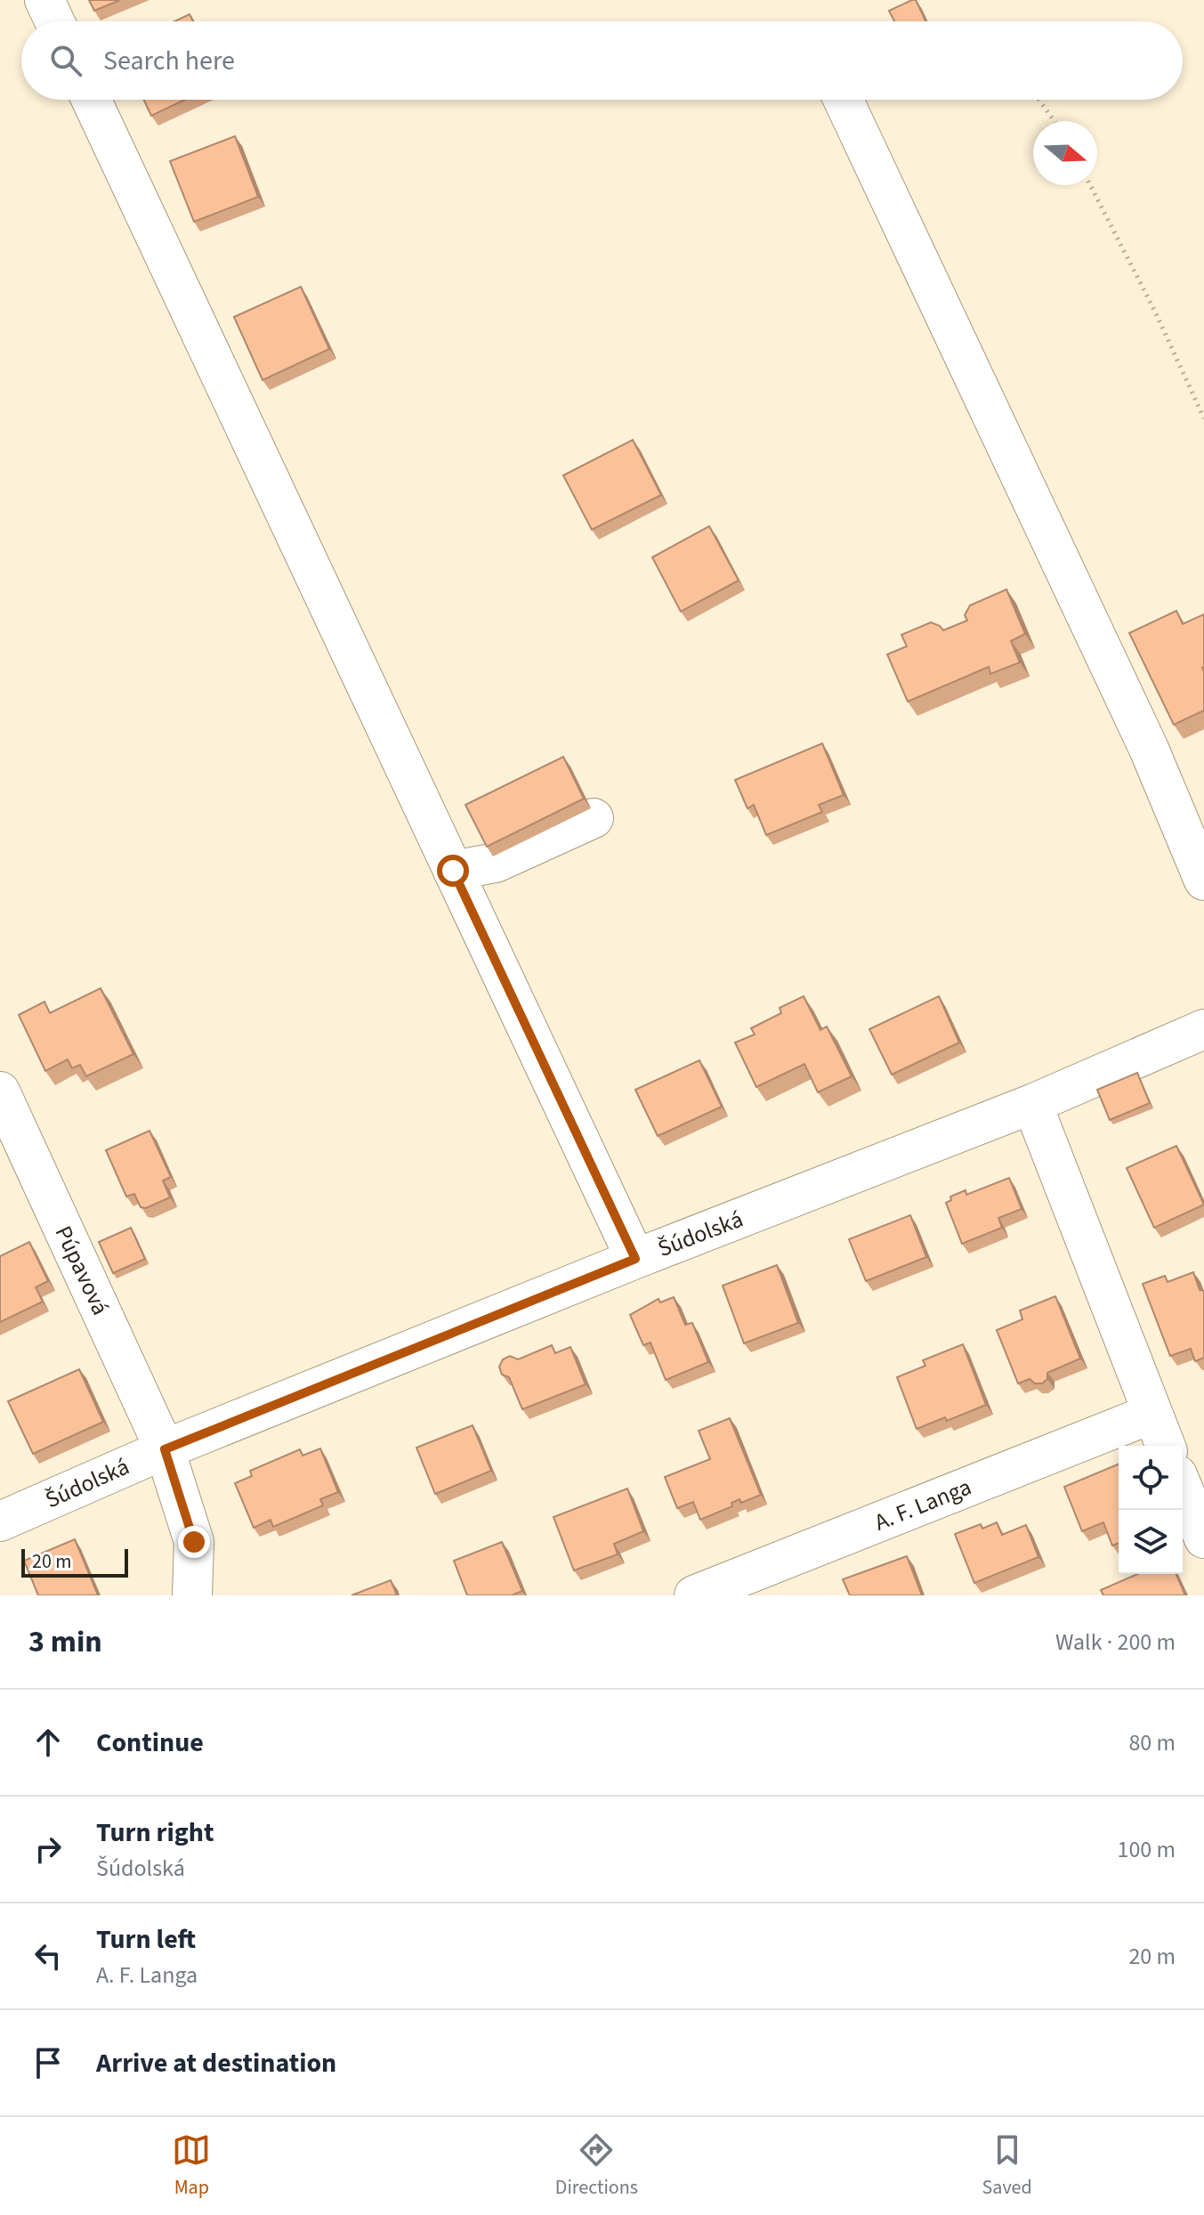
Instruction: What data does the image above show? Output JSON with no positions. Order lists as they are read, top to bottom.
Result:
{
  "streets": {
    "street": ["Šúdolská", "Púpavová", "A. F. Langa"]
  },
  "crossings": [
    ["Šúdolská", "Púpavová"]
  ],
  "scale_bar": "20 m",
  "north": "right",
  "page": {
    "search": "Search here",
    "scale": "20 m",
    "heading": ["3 min", "Walk · 200 m"],
    "list": [
      ["Continue", "80 m"],
      ["Turn right", "Šúdolská", "100 m"],
      ["Turn left", "A. F. Langa", "20 m"],
      "Arrive at destination"
    ],
    "nav": ["Map", "Directions", "Saved"]
  }
}
